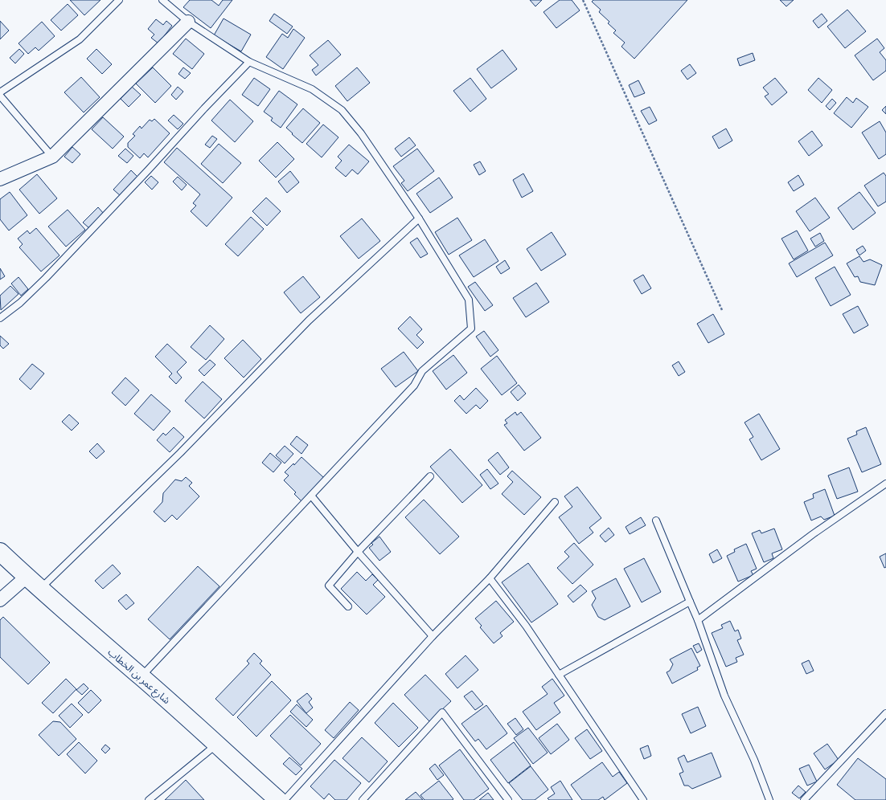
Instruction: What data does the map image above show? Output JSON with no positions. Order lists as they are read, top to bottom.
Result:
{
  "streets": {
    "main road": ["شارع عمر بن الخطاب"]
  }
}
